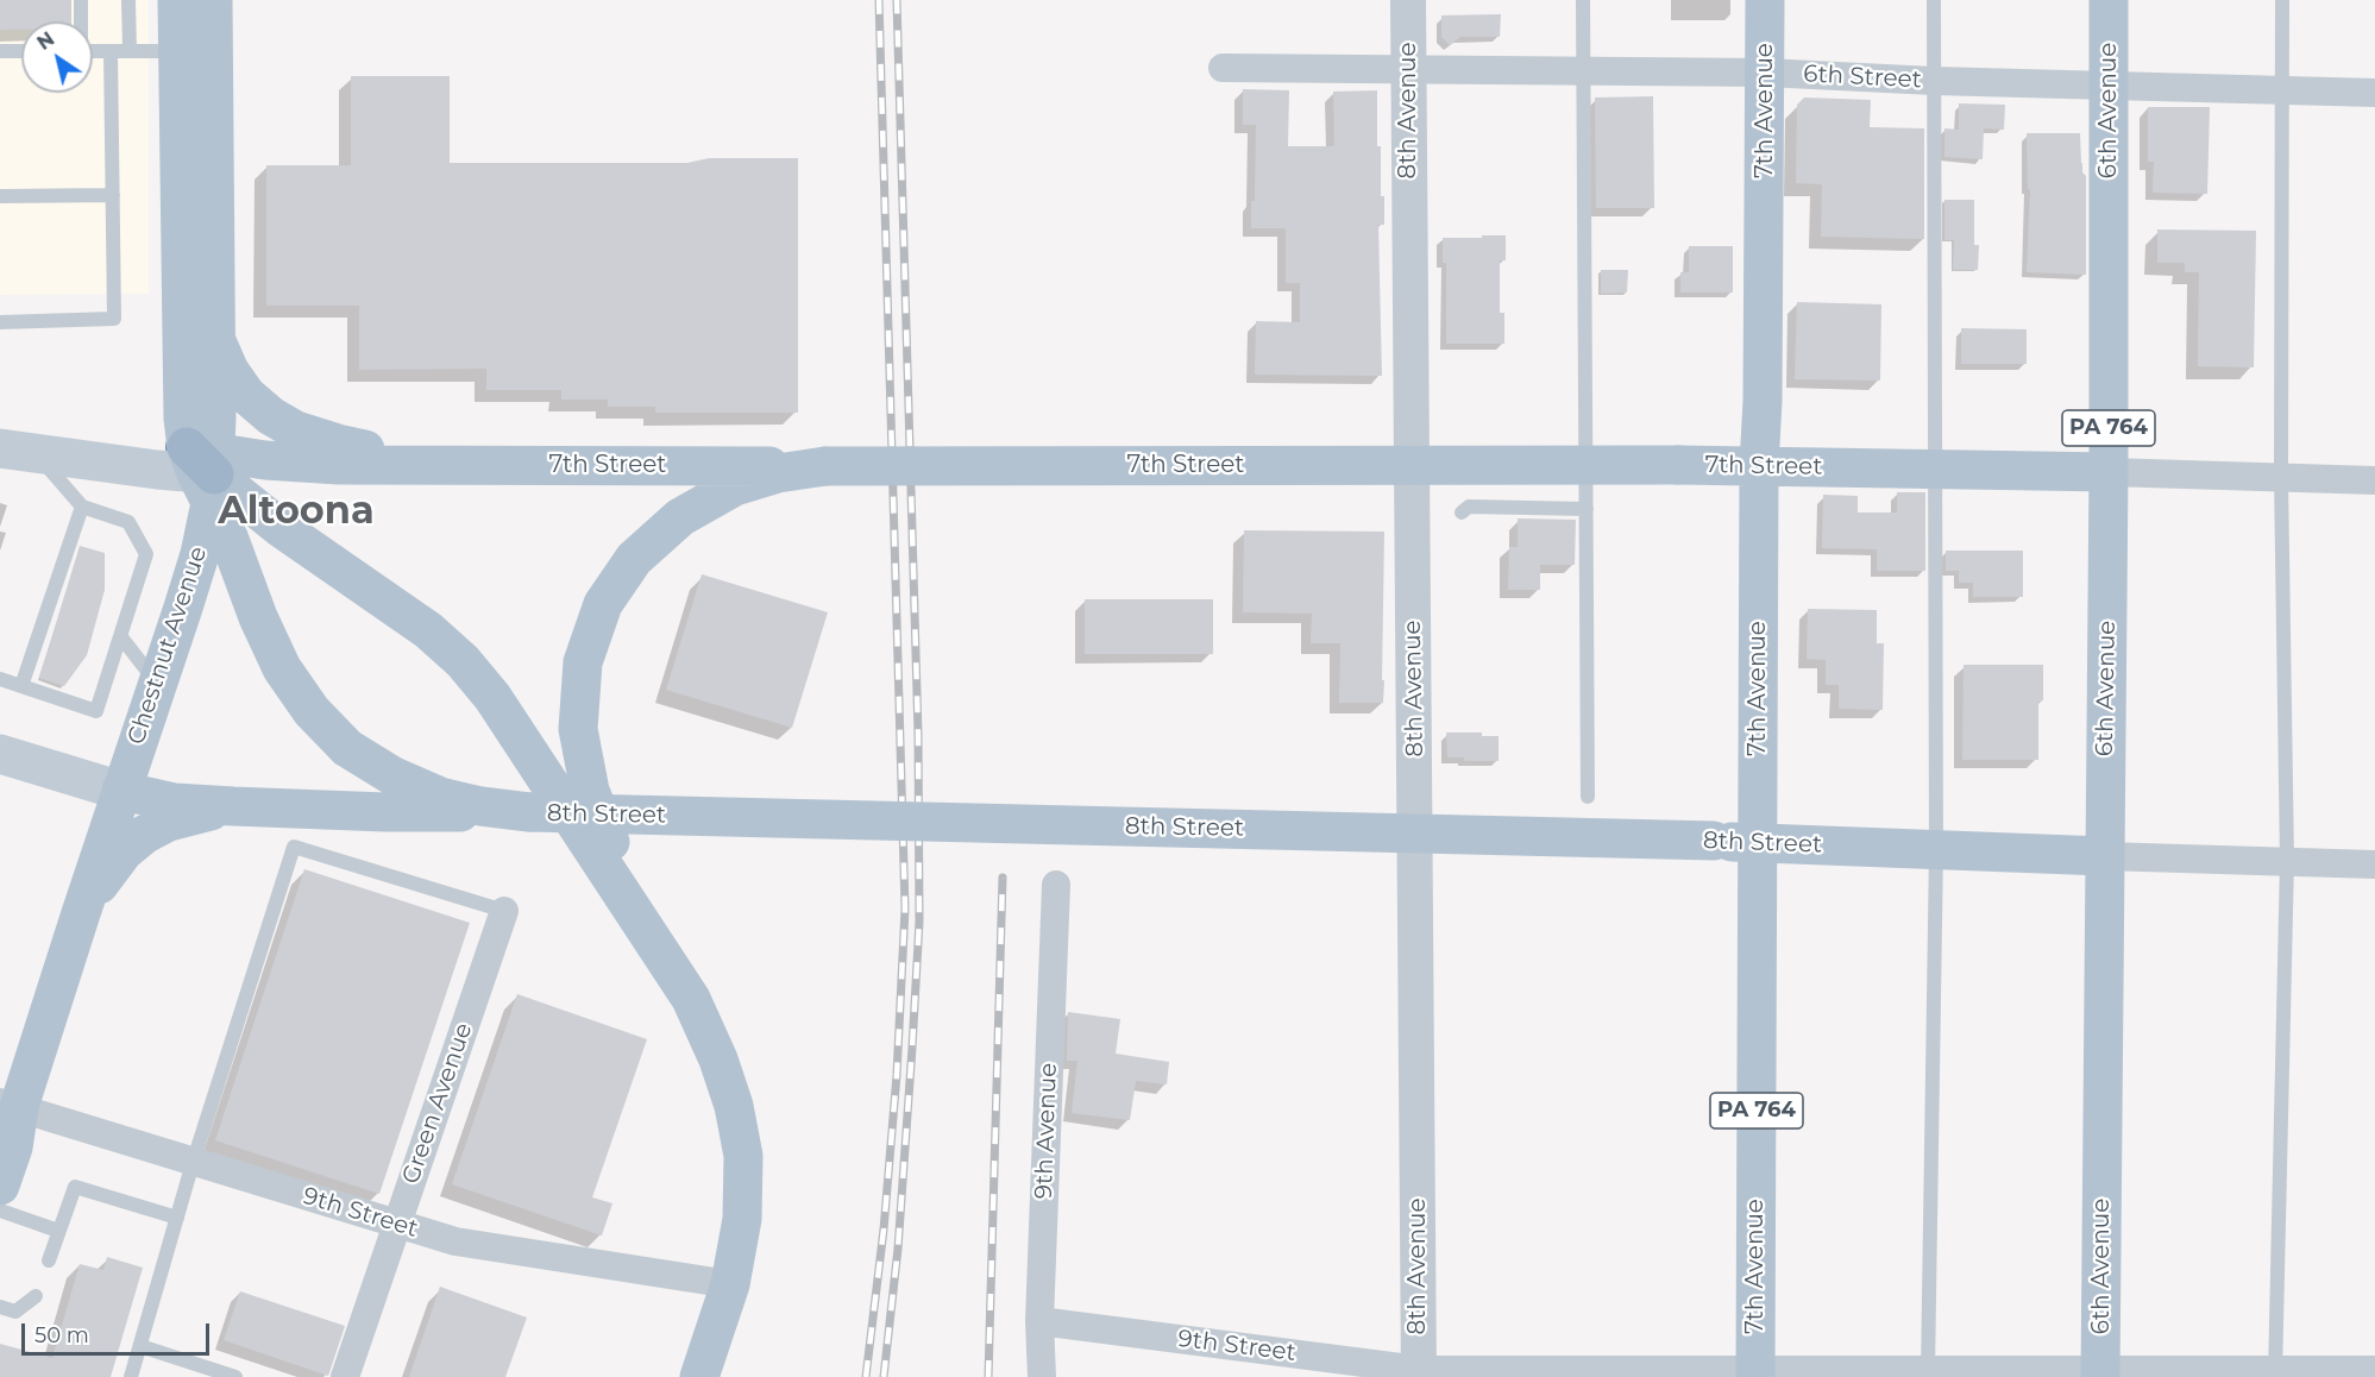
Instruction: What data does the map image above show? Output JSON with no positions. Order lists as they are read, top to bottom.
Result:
{
  "streets": {
    "main road": [
      "7th Avenue",
      "6th Avenue",
      "PA 764",
      "7th Street",
      "Chestnut Avenue",
      "8th Street"
    ],
    "street": [
      "6th Street",
      "8th Avenue",
      "Green Avenue",
      "9th Avenue",
      "9th Street"
    ]
  },
  "crossings": [
    ["6th Street", "8th Avenue"],
    ["6th Street", "7th Avenue"],
    ["6th Street", "6th Avenue"],
    ["8th Avenue", "9th Street"],
    ["7th Avenue", "7th Street"],
    ["7th Avenue", "8th Street"],
    ["7th Avenue", "9th Street"],
    ["6th Avenue", "7th Street"],
    ["6th Avenue", "8th Street"],
    ["6th Avenue", "9th Street"],
    ["7th Street", "Chestnut Avenue"],
    ["Chestnut Avenue", "8th Street"],
    ["Chestnut Avenue", "9th Street"],
    ["Green Avenue", "9th Street"],
    ["9th Avenue", "9th Street"]
  ],
  "districts": ["Altoona"],
  "scale_bar": "50 m",
  "north": "top left"
}
